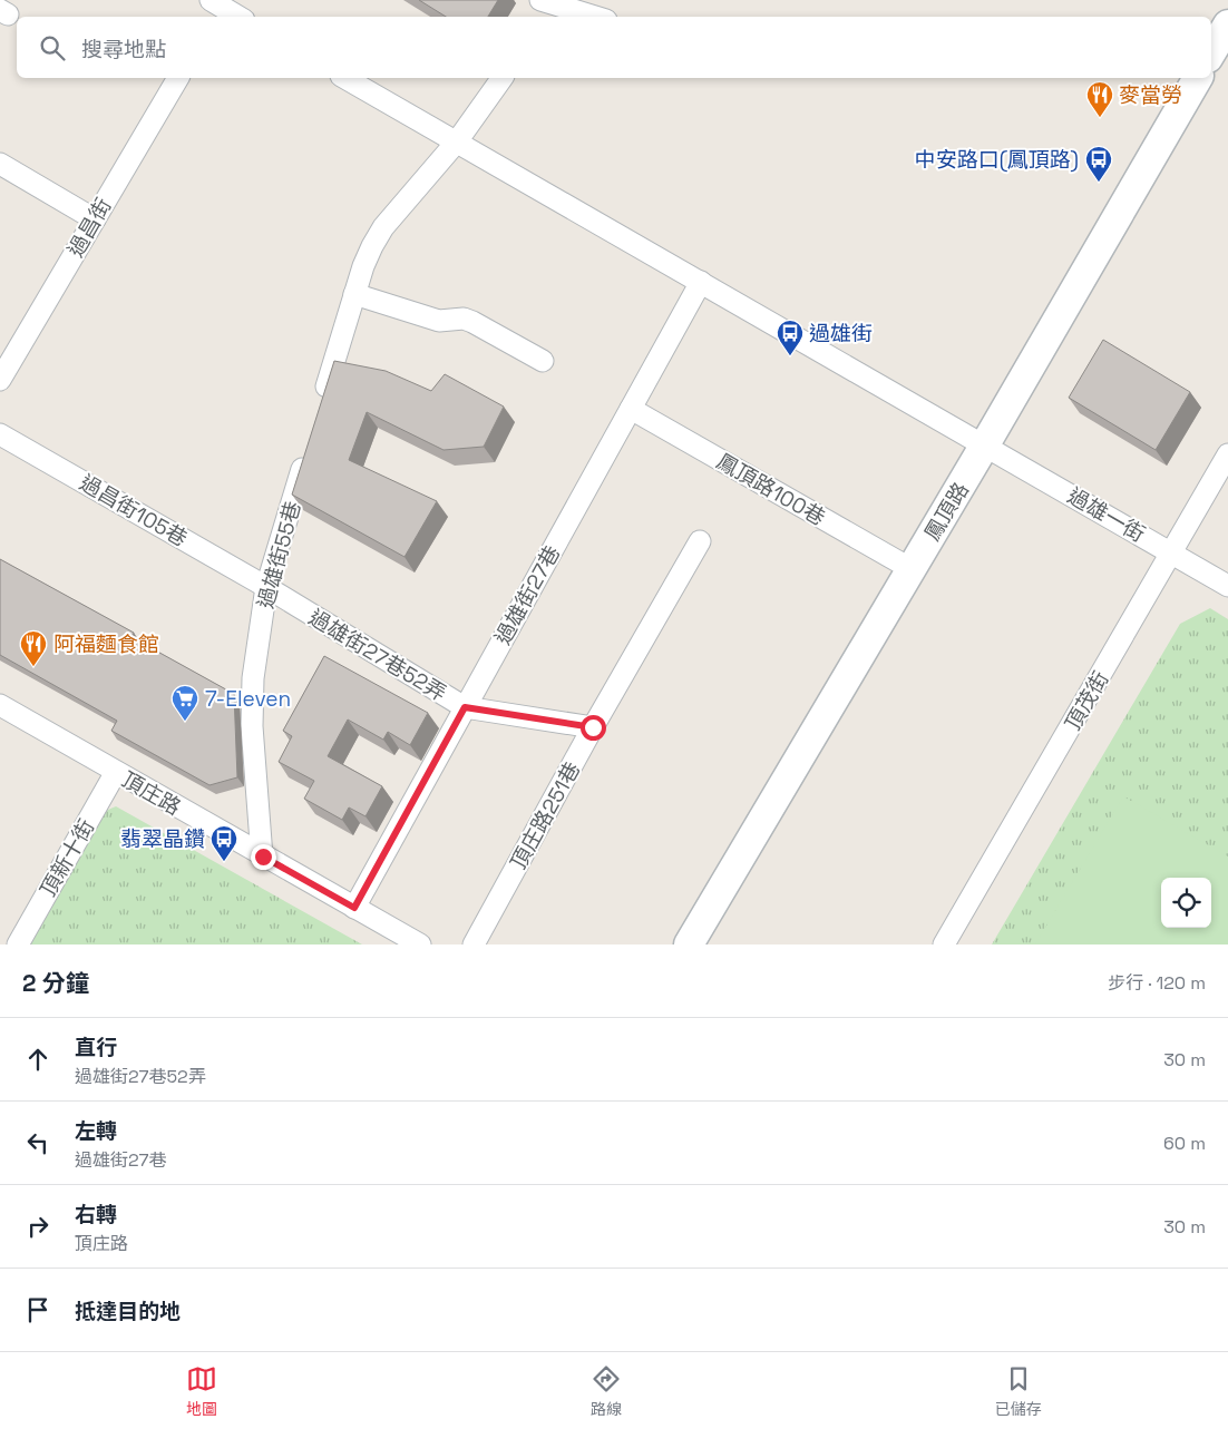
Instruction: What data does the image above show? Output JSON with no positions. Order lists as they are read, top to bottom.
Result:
{
  "streets": {
    "main road": ["鳳頂路"],
    "street": [
      "過昌街",
      "鳳頂路100巷",
      "過昌街105巷",
      "過雄一街",
      "過雄街55巷",
      "過雄街27巷",
      "過雄街27巷52弄",
      "頂茂街",
      "頂庄路",
      "頂庄路251巷",
      "頂新十街"
    ]
  },
  "crossings": [
    ["鳳頂路100巷", "鳳頂路"],
    ["鳳頂路100巷", "過雄街27巷"],
    ["過昌街105巷", "過雄街55巷"],
    ["過昌街105巷", "過雄街27巷52弄"],
    ["鳳頂路", "過雄一街"],
    ["過雄一街", "頂茂街"],
    ["過雄街55巷", "過雄街27巷52弄"],
    ["過雄街55巷", "頂庄路"],
    ["過雄街27巷", "過雄街27巷52弄"],
    ["過雄街27巷", "頂庄路"],
    ["過雄街27巷52弄", "頂庄路251巷"],
    ["頂庄路", "頂新十街"]
  ],
  "places": {
    "restaurant": ["麥當勞", "阿福麵食館"],
    "bus stop": ["中安路口(鳳頂路)", "過雄街", "翡翠晶鑽"],
    "supermarket": ["7-Eleven"]
  },
  "page": {
    "search": "搜尋地點",
    "heading": ["2 分鐘", "步行 · 120 m"],
    "list": [
      ["直行", "過雄街27巷52弄", "30 m"],
      ["左轉", "過雄街27巷", "60 m"],
      ["右轉", "頂庄路", "30 m"],
      "抵達目的地"
    ],
    "nav": ["地圖", "路線", "已儲存"]
  }
}
